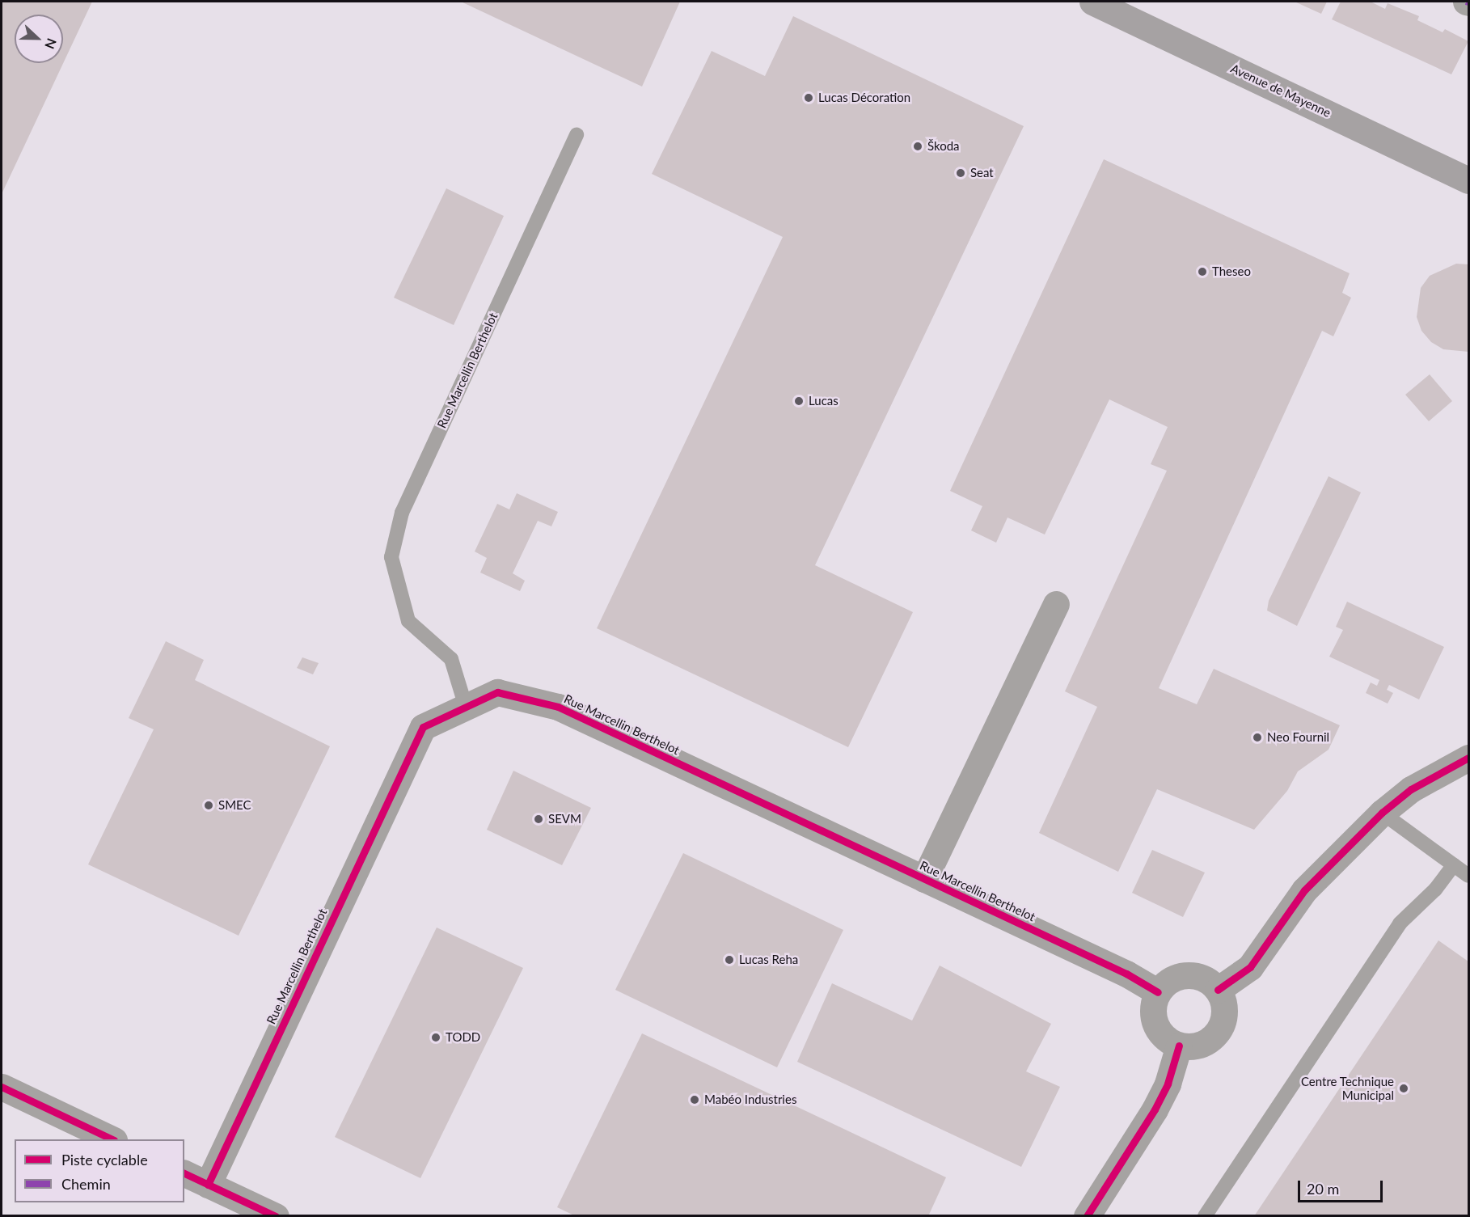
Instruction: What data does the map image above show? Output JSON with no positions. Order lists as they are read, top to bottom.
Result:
{
  "streets": {
    "main road": ["Avenue de Mayenne"],
    "street": ["Rue Marcellin Berthelot"]
  },
  "places": [
    "Lucas Décoration",
    "Škoda",
    "Seat",
    "Theseo",
    "Lucas",
    "Neo Fournil",
    "SMEC",
    "SEVM",
    "Lucas Reha",
    "TODD",
    "Centre Technique Municipal",
    "Mabéo Industries"
  ],
  "legend": ["Piste cyclable", "Chemin"],
  "scale_bar": "20 m",
  "north": "right"
}
